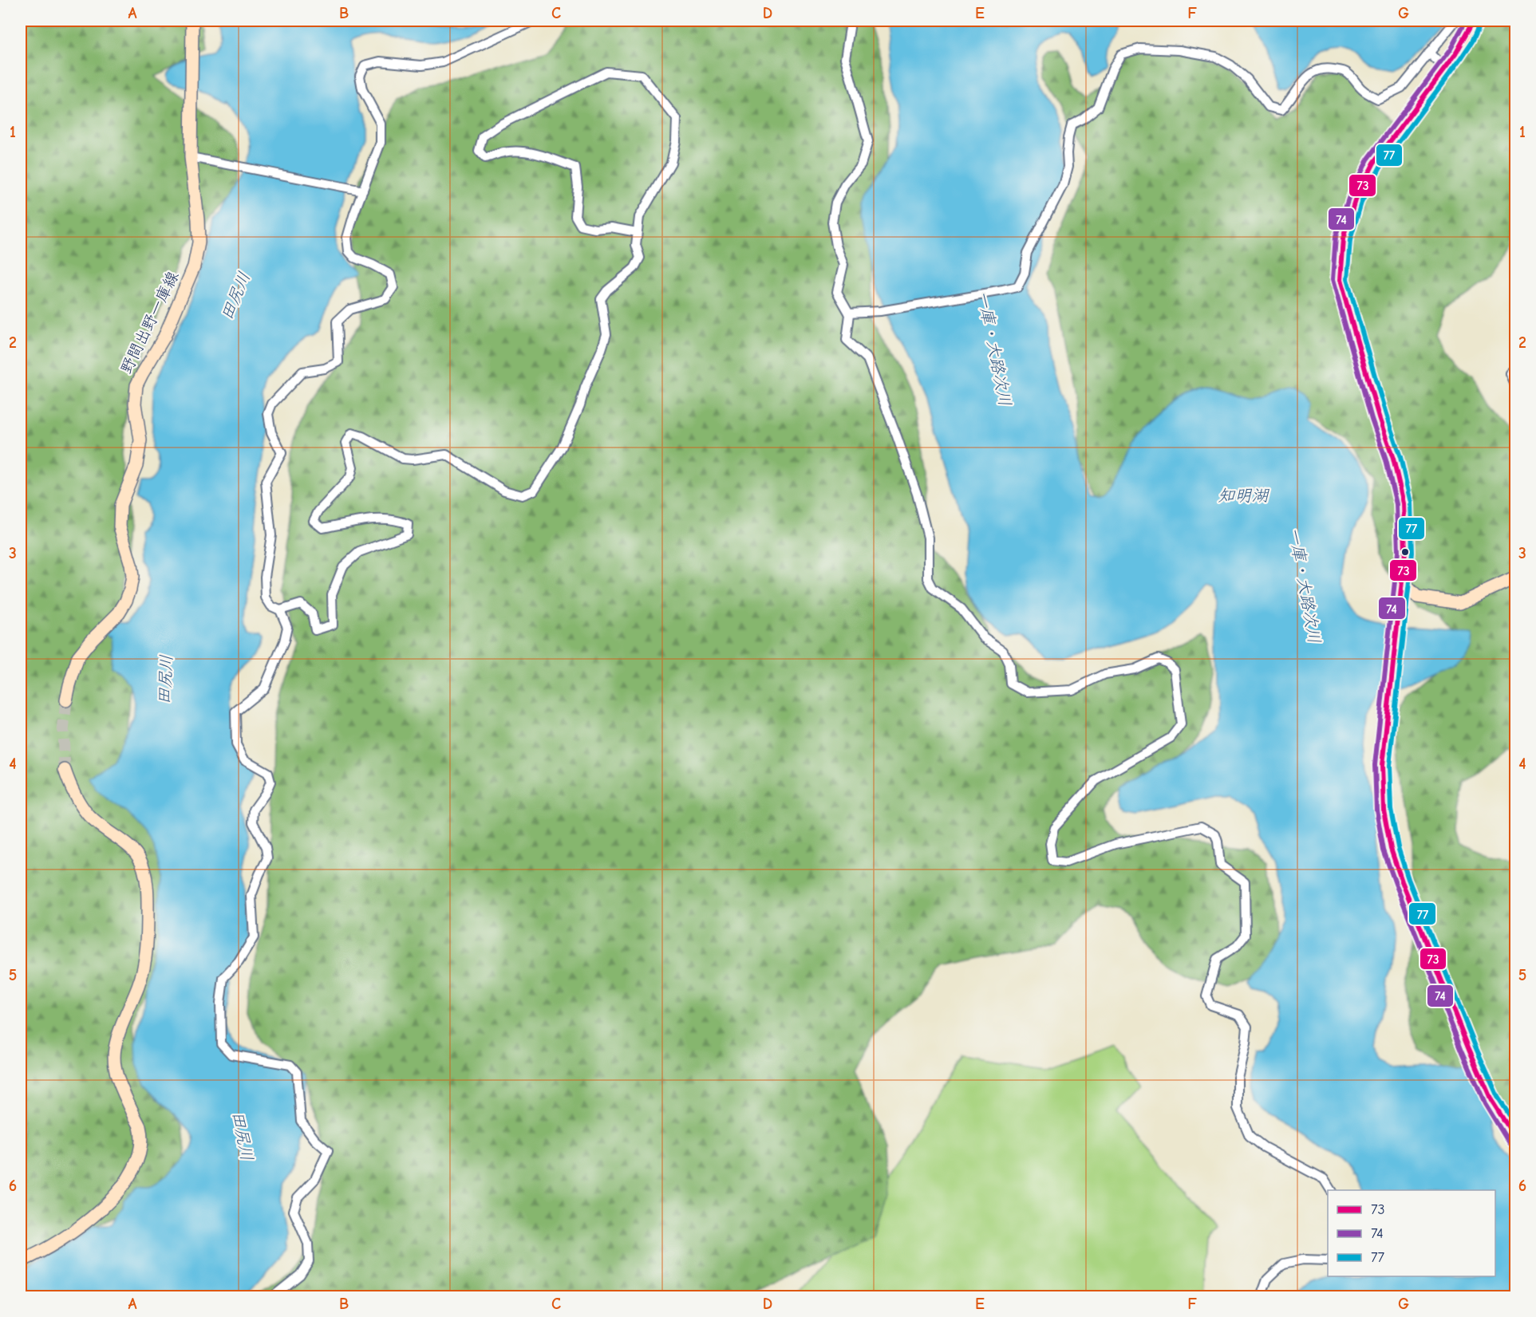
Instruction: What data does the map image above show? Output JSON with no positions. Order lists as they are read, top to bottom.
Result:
{
  "streets": {
    "main road": ["野間出野一庫線"]
  },
  "water": ["田尻川", "一庫・大路次川", "知明湖"],
  "lines": ["transit line 73", "transit line 74", "transit line 77"],
  "legend": ["73", "74", "77"],
  "grid": {
    "columns": [
      "A",
      "B",
      "C",
      "D",
      "E",
      "F",
      "G"
    ],
    "rows": [
      "1",
      "2",
      "3",
      "4",
      "5",
      "6"
    ]
  }
}
